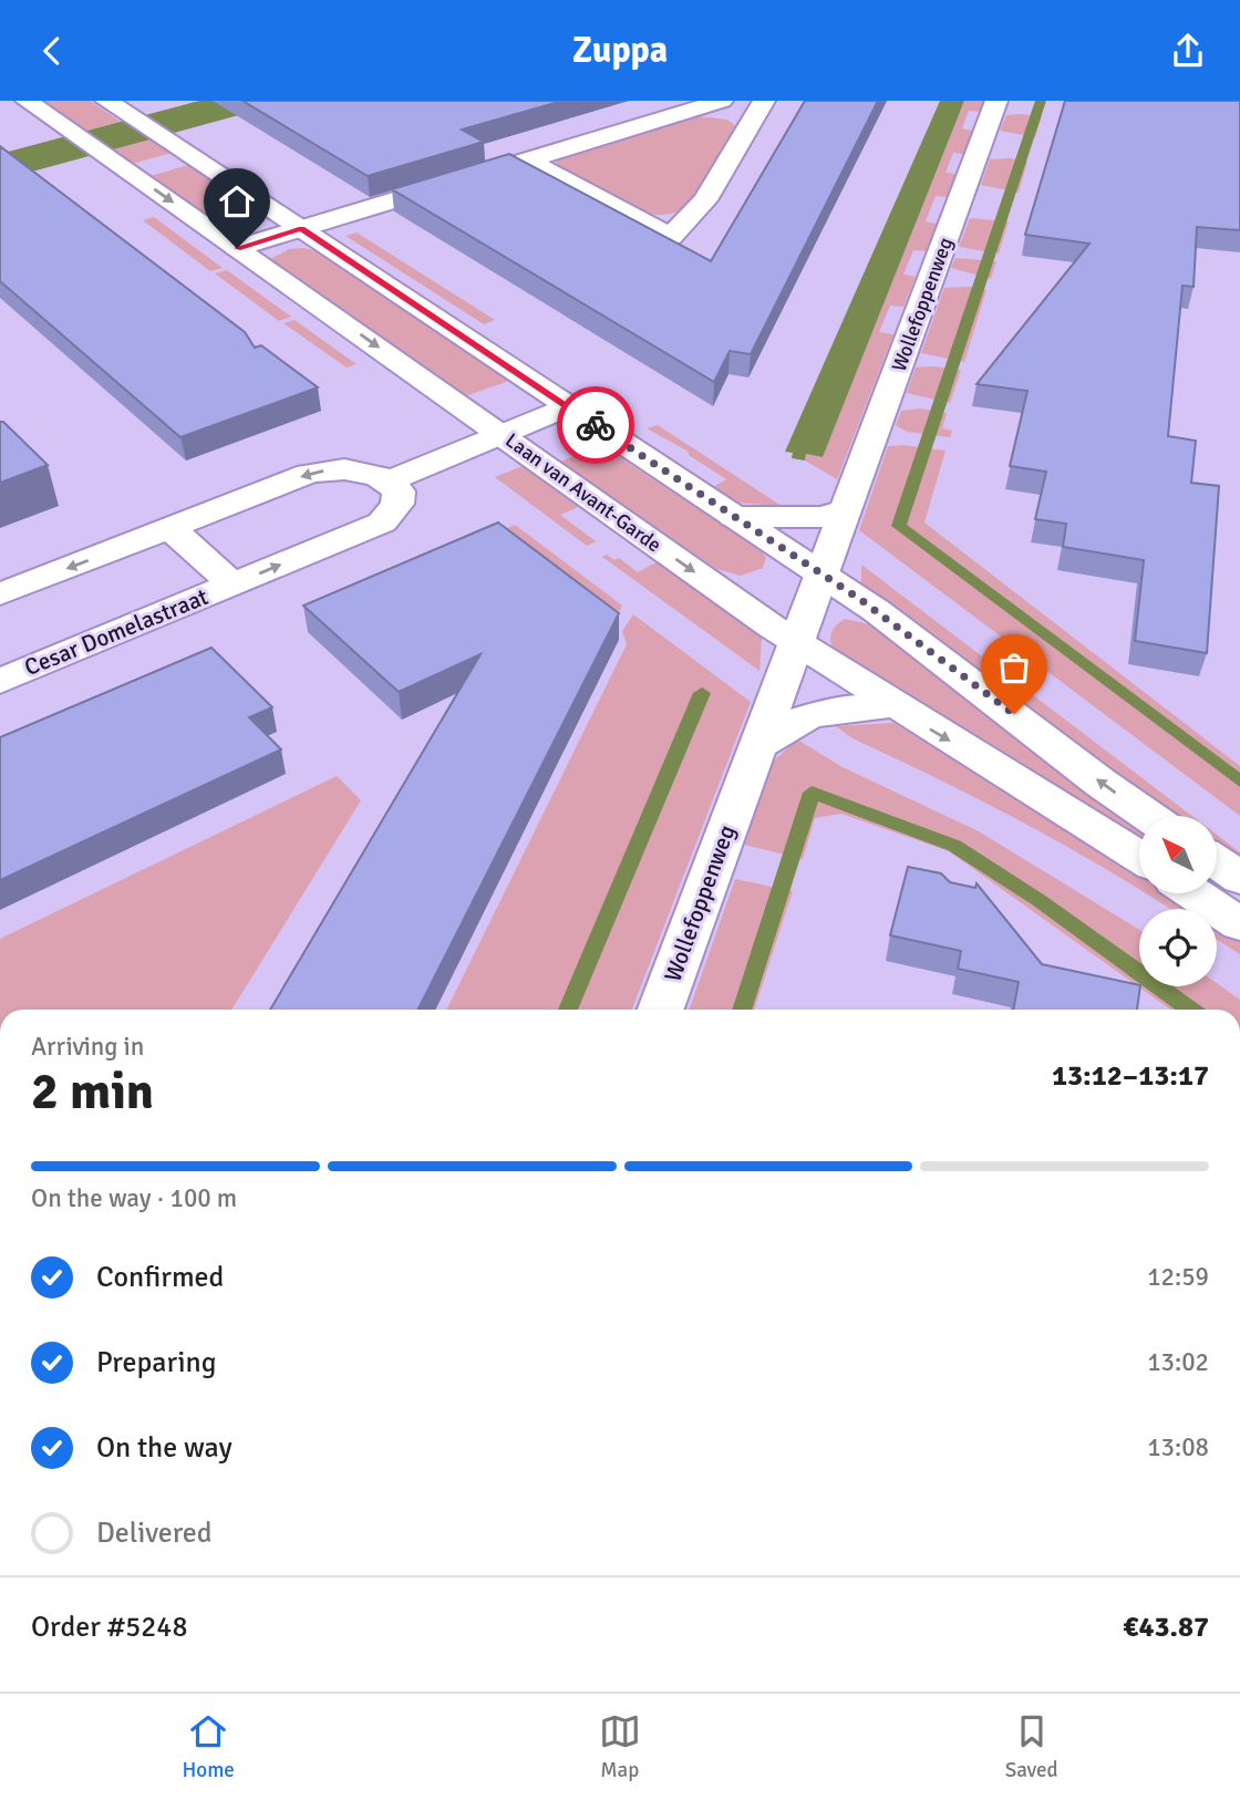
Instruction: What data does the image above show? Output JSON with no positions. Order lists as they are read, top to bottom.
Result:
{
  "streets": {
    "street": ["Wollefoppenweg", "Laan van Avant-Garde", "Cesar Domelastraat"]
  },
  "crossings": [
    ["Wollefoppenweg", "Laan van Avant-Garde"]
  ],
  "north": "top left",
  "page": {
    "header": "Zuppa",
    "heading": ["2 min", "Arriving in", "13:12–13:17"],
    "panel": ["Order #5248", "€43.87"],
    "bar": "On the way · 100 m",
    "list": [
      ["Confirmed", "12:59"],
      ["Preparing", "13:02"],
      ["On the way", "13:08"],
      "Delivered"
    ],
    "tabs": ["Home", "Map", "Saved"]
  }
}
